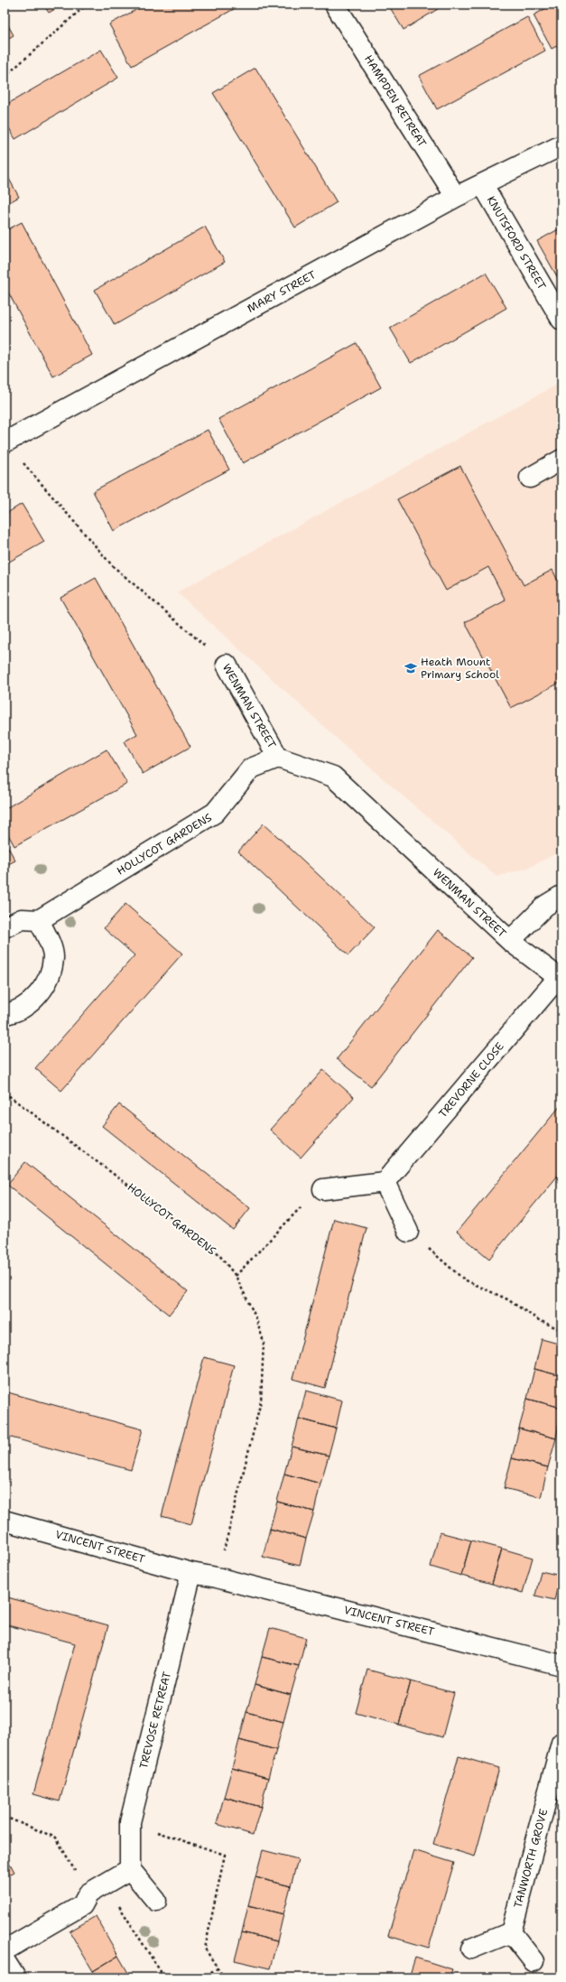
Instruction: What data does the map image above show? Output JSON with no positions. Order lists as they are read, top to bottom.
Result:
{
  "streets": {
    "street": [
      "HAMPDEN RETREAT",
      "KNUTSFORD STREET",
      "MARY STREET",
      "WENMAN STREET",
      "HOLLYCOT GARDENS",
      "TREVORNE CLOSE",
      "VINCENT STREET",
      "TREVOSE RETREAT",
      "TANWORTH GROVE"
    ]
  },
  "crossings": [
    ["HAMPDEN RETREAT", "MARY STREET"],
    ["KNUTSFORD STREET", "MARY STREET"],
    ["WENMAN STREET", "HOLLYCOT GARDENS"],
    ["VINCENT STREET", "TREVOSE RETREAT"]
  ],
  "places": {
    "school or university": ["Heath Mount Primary School"]
  }
}
